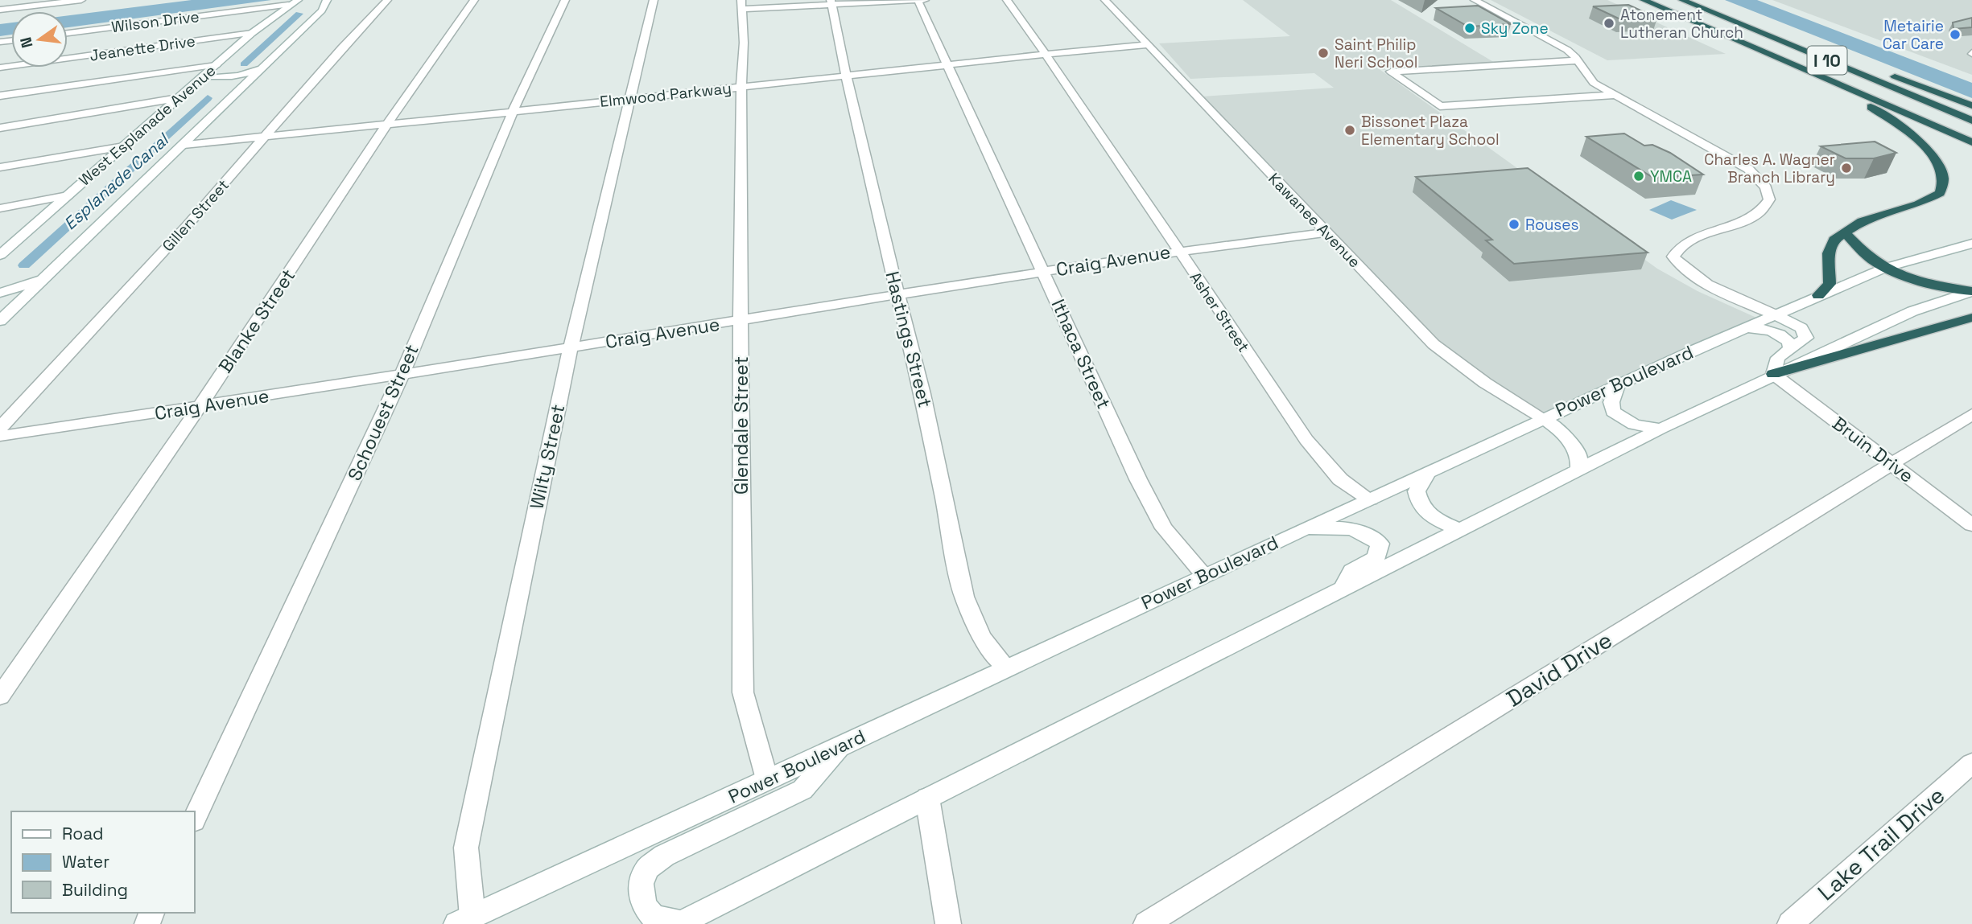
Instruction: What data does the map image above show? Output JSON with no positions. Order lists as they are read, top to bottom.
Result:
{
  "streets": {
    "highway": ["I 10"],
    "street": [
      "Wilson Drive",
      "Jeanette Drive",
      "Elmwood Parkway",
      "West Esplanade Avenue",
      "Gillen Street",
      "Kawanee Avenue",
      "Craig Avenue",
      "Asher Street",
      "Blanke Street",
      "Hastings Street",
      "Ithaca Street",
      "Power Boulevard",
      "Schouest Street",
      "Glendale Street",
      "Bruin Drive",
      "Wilty Street",
      "David Drive",
      "Lake Trail Drive"
    ]
  },
  "crossings": [
    ["Wilson Drive", "West Esplanade Avenue"],
    ["Jeanette Drive", "West Esplanade Avenue"],
    ["Elmwood Parkway", "West Esplanade Avenue"],
    ["Elmwood Parkway", "Gillen Street"],
    ["Elmwood Parkway", "Kawanee Avenue"],
    ["Elmwood Parkway", "Asher Street"],
    ["Elmwood Parkway", "Blanke Street"],
    ["Elmwood Parkway", "Hastings Street"],
    ["Elmwood Parkway", "Ithaca Street"],
    ["Elmwood Parkway", "Schouest Street"],
    ["Elmwood Parkway", "Glendale Street"],
    ["Elmwood Parkway", "Wilty Street"],
    ["Kawanee Avenue", "Craig Avenue"],
    ["Kawanee Avenue", "Power Boulevard"],
    ["Craig Avenue", "Asher Street"],
    ["Craig Avenue", "Blanke Street"],
    ["Craig Avenue", "Hastings Street"],
    ["Craig Avenue", "Ithaca Street"],
    ["Craig Avenue", "Schouest Street"],
    ["Craig Avenue", "Glendale Street"],
    ["Craig Avenue", "Wilty Street"],
    ["Asher Street", "Power Boulevard"],
    ["Hastings Street", "Power Boulevard"],
    ["Ithaca Street", "Power Boulevard"],
    ["Power Boulevard", "Glendale Street"],
    ["Power Boulevard", "Wilty Street"],
    ["Bruin Drive", "David Drive"]
  ],
  "water": ["Esplanade Canal"],
  "places": [
    "Atonement Lutheran Church",
    "Sky Zone",
    "Metairie Car Care",
    "Saint Philip Neri School",
    "Bissonet Plaza Elementary School",
    "Charles A. Wagner Branch Library",
    "YMCA",
    "Rouses"
  ],
  "legend": ["Road", "Water", "Building"],
  "north": "left"
}
